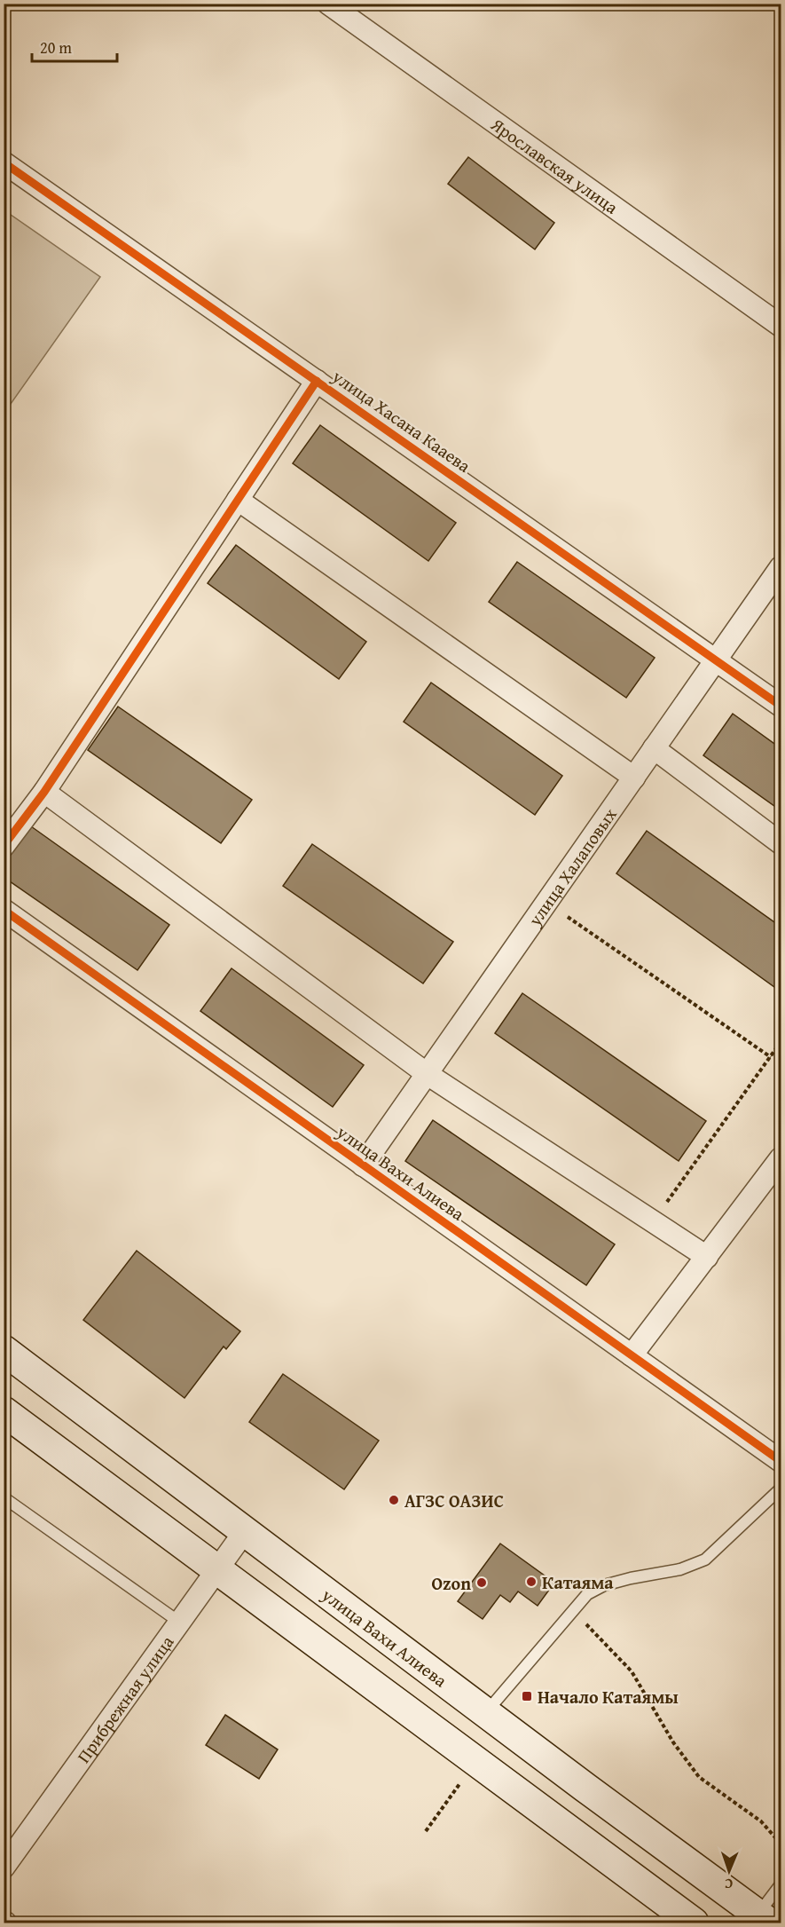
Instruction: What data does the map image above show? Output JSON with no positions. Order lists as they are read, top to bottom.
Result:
{
  "streets": {
    "main road": ["улица Вахи Алиева"],
    "street": [
      "Ярославская улица",
      "улица Хасана Кааева",
      "улица Халаповых",
      "Прибрежная улица"
    ]
  },
  "crossings": [
    ["улица Хасана Кааева", "улица Халаповых"],
    ["улица Халаповых", "улица Вахи Алиева"],
    ["улица Вахи Алиева", "Прибрежная улица"]
  ],
  "places": {
    "other": ["АГЗС ОАЗИС", "Катаяма", "Ozon"],
    "transit": ["Начало Катаямы"]
  },
  "scale_bar": "20 m",
  "north": "bottom"
}
